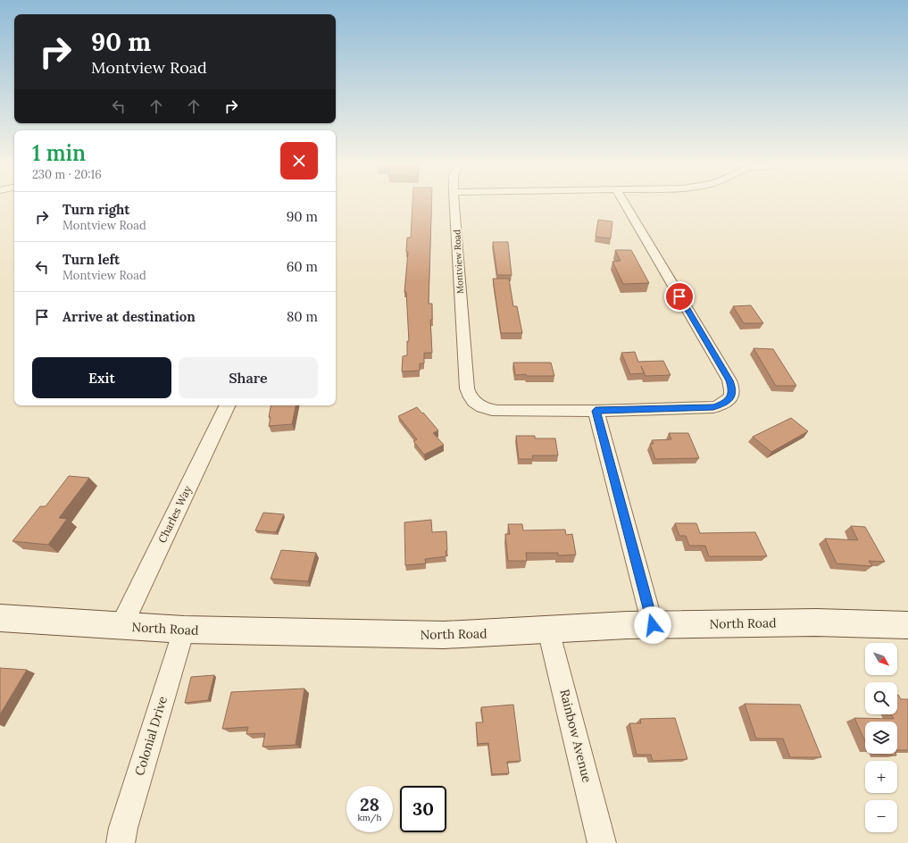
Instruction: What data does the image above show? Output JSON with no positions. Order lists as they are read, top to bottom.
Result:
{
  "streets": {
    "main road": ["North Road"],
    "street": [
      "Montview Road",
      "Charles Way",
      "Colonial Drive",
      "Rainbow Avenue"
    ]
  },
  "crossings": [
    ["Charles Way", "North Road"],
    ["North Road", "Colonial Drive"],
    ["North Road", "Rainbow Avenue"]
  ],
  "north": "bottom right",
  "page": {
    "turn": ["90 m", "Montview Road"],
    "heading": ["1 min", "230 m · 20:16"],
    "list": [
      {
        "name": "Turn right",
        "note": "Montview Road",
        "value": "90 m"
      },
      {
        "name": "Turn left",
        "note": "Montview Road",
        "value": "60 m"
      },
      {
        "name": "Arrive at destination",
        "value": "80 m"
      }
    ],
    "buttons": ["Exit", "Share"],
    "map_buttons": ["+", "−"],
    "speed": "28 km/h",
    "limit": "30"
  }
}
